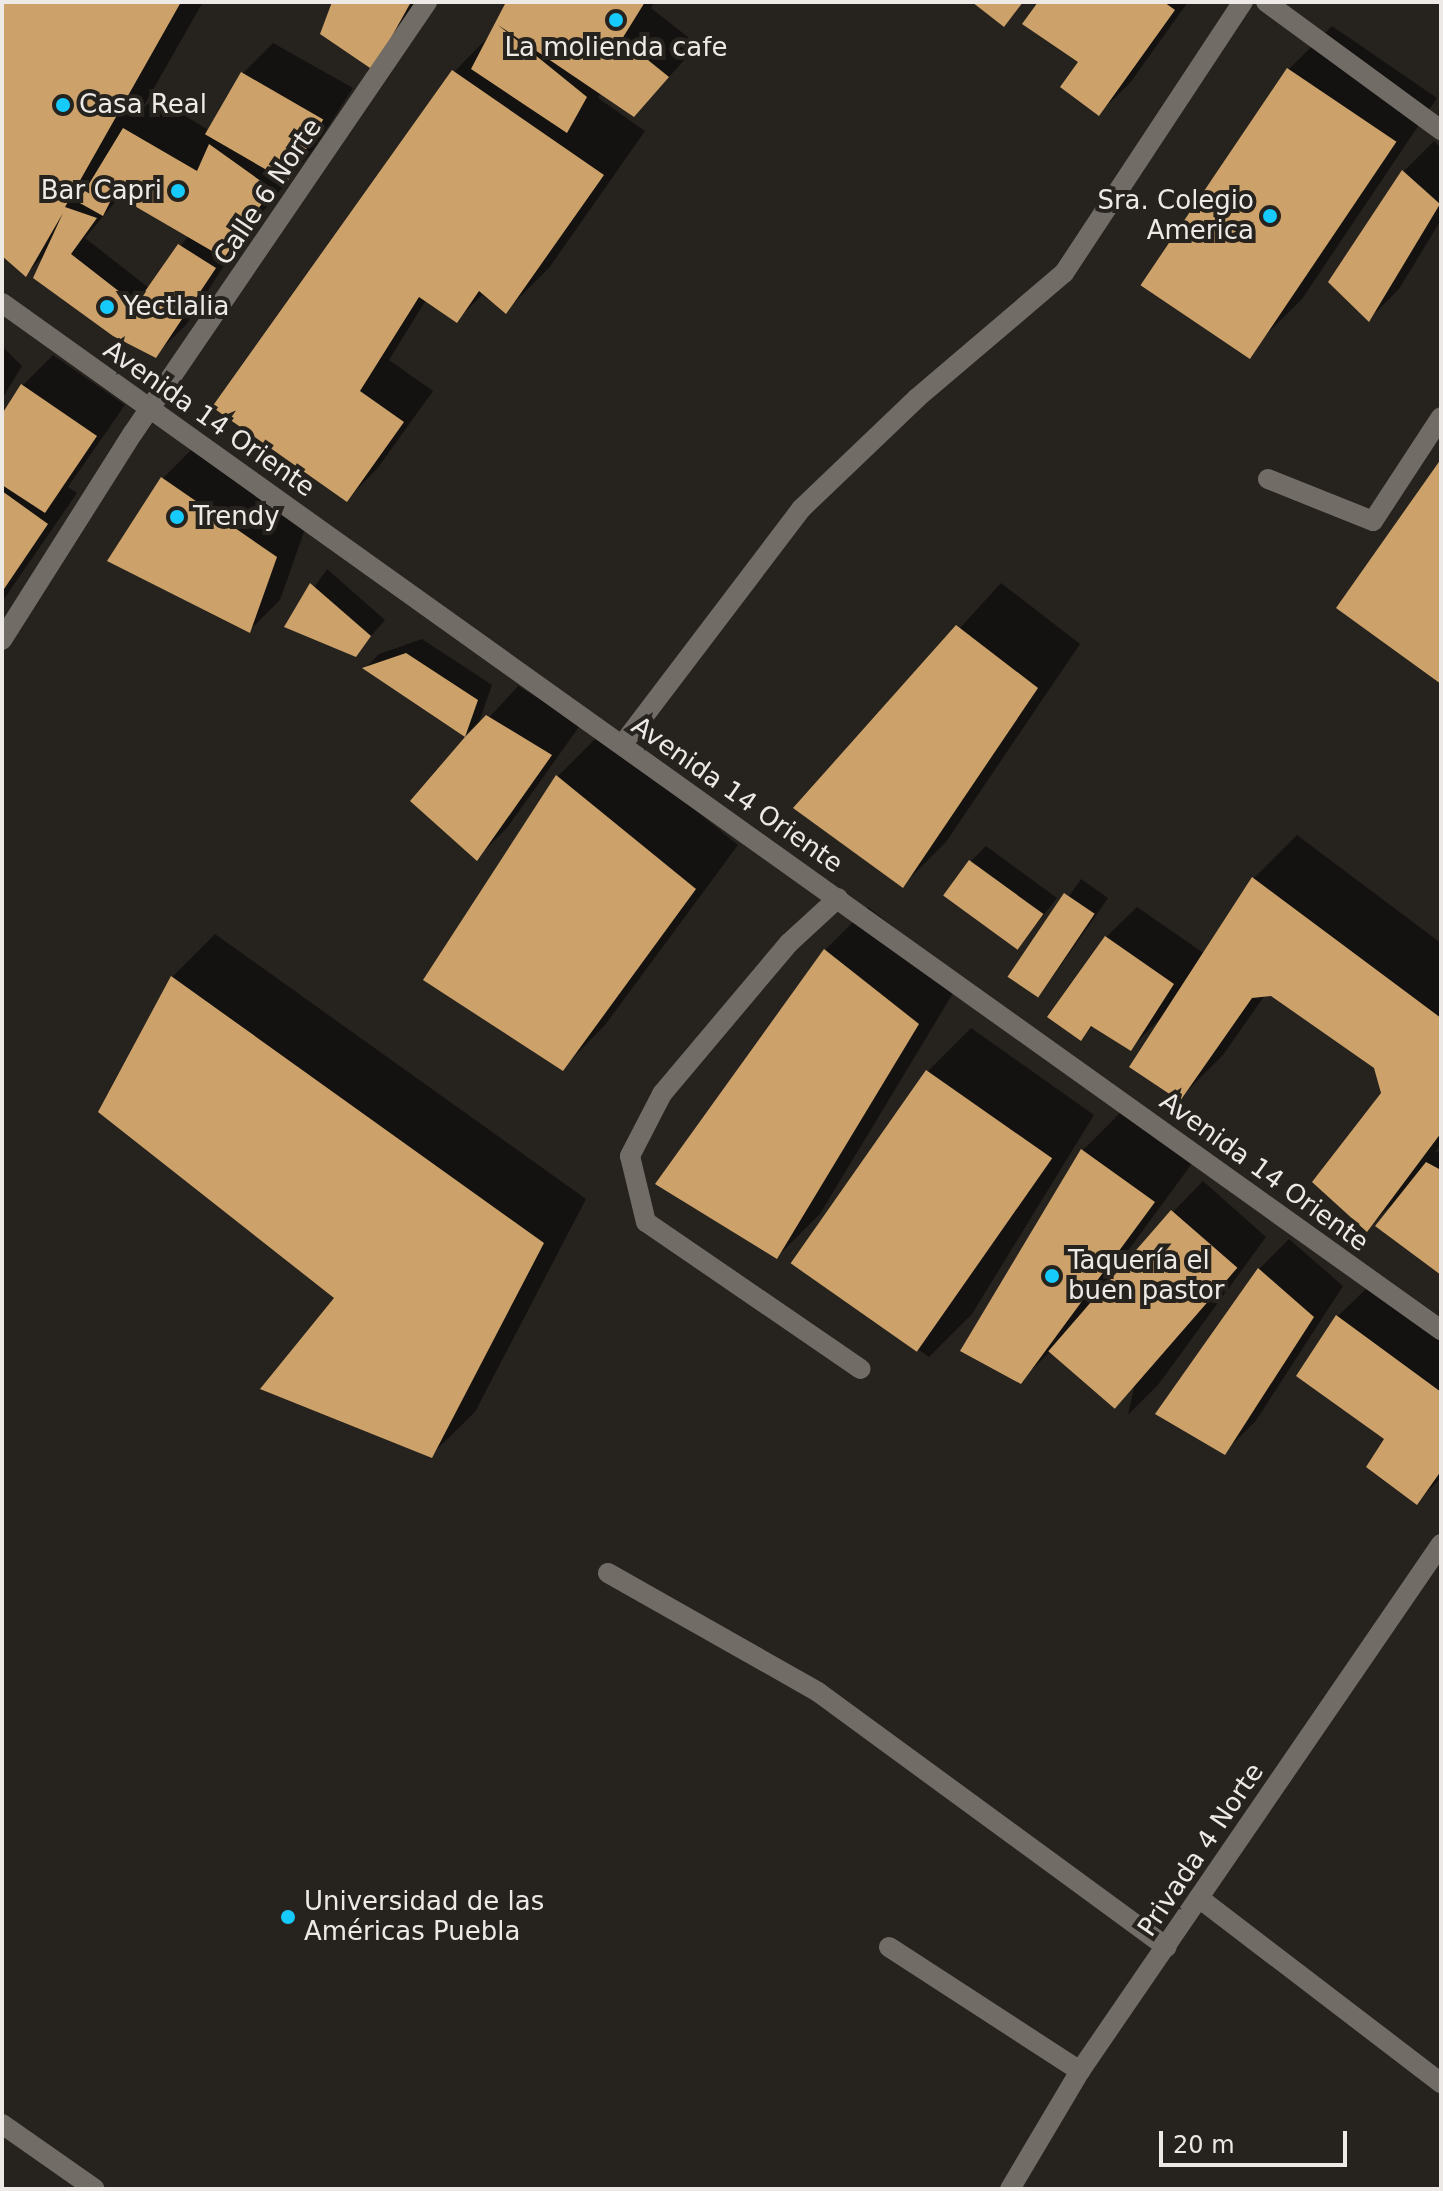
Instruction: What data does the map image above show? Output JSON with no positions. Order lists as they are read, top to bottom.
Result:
{
  "streets": {
    "street": ["Calle 6 Norte", "Avenida 14 Oriente", "Privada 4 Norte"]
  },
  "crossings": [
    ["Calle 6 Norte", "Avenida 14 Oriente"]
  ],
  "places": [
    "La molienda cafe",
    "Casa Real",
    "Bar Capri",
    "Sra. Colegio America",
    "Yectlalia",
    "Trendy",
    "Taquería el buen pastor",
    "Universidad de las Américas Puebla"
  ],
  "scale_bar": "20 m"
}
